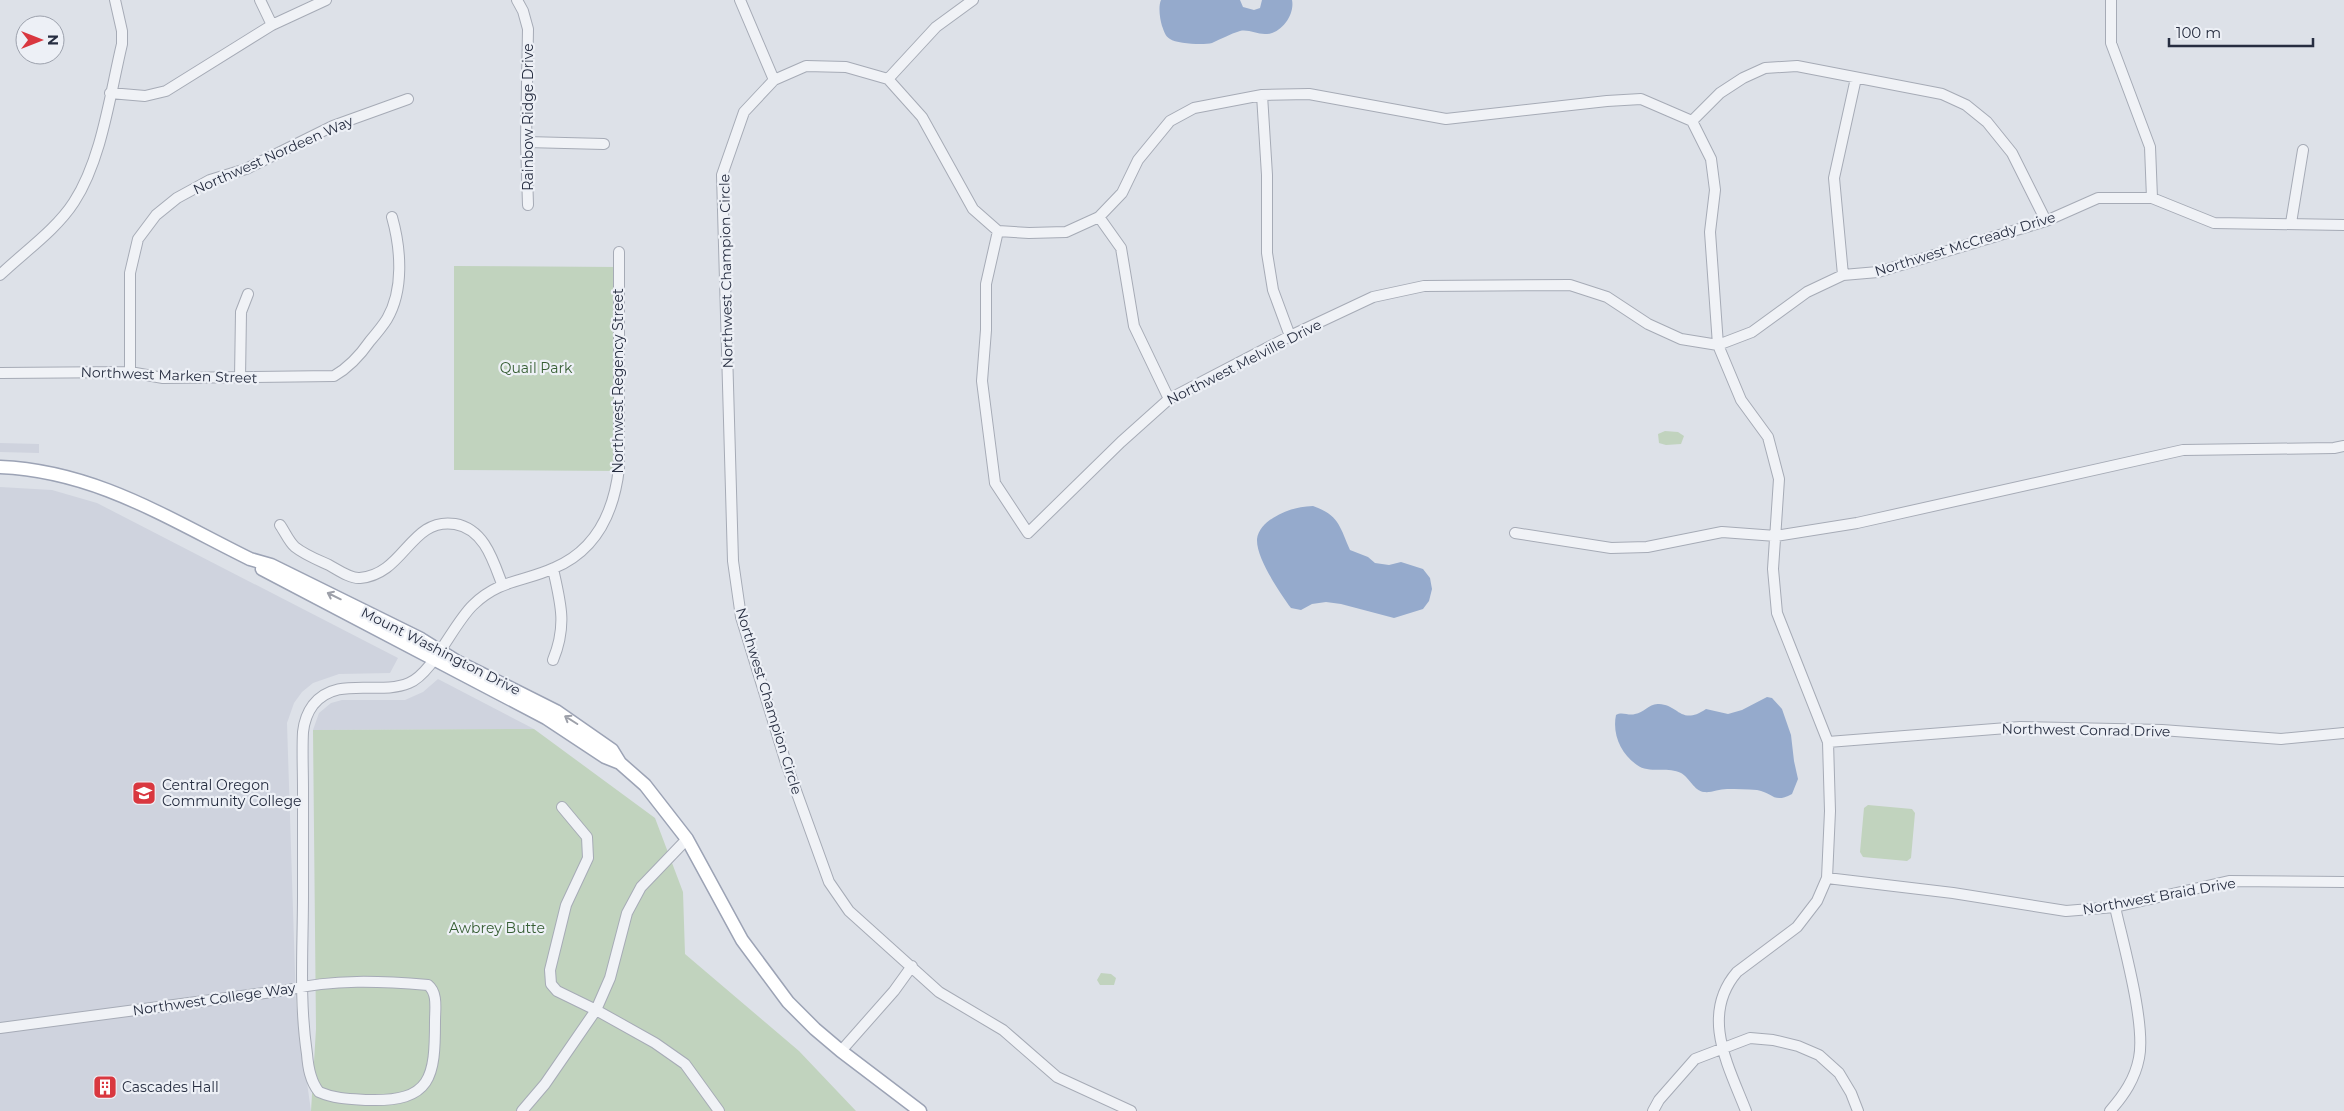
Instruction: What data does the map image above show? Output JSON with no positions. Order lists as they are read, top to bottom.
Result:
{
  "streets": {
    "main road": ["Mount Washington Drive"],
    "street": [
      "Rainbow Ridge Drive",
      "Northwest Nordeen Way",
      "Northwest McCready Drive",
      "Northwest Champion Circle",
      "Northwest Melville Drive",
      "Northwest Marken Street",
      "Northwest Regency Street",
      "Northwest Conrad Drive",
      "Northwest Braid Drive",
      "Northwest College Way"
    ]
  },
  "crossings": [
    ["Northwest Nordeen Way", "Northwest Marken Street"],
    ["Northwest McCready Drive", "Northwest Melville Drive"],
    ["Northwest Regency Street", "Mount Washington Drive"],
    ["Northwest Regency Street", "Northwest College Way"]
  ],
  "parks": ["Quail Park", "Awbrey Butte"],
  "places": {
    "school or university": ["Central Oregon Community College"],
    "building": ["Cascades Hall"]
  },
  "scale_bar": "100 m",
  "north": "right"
}
